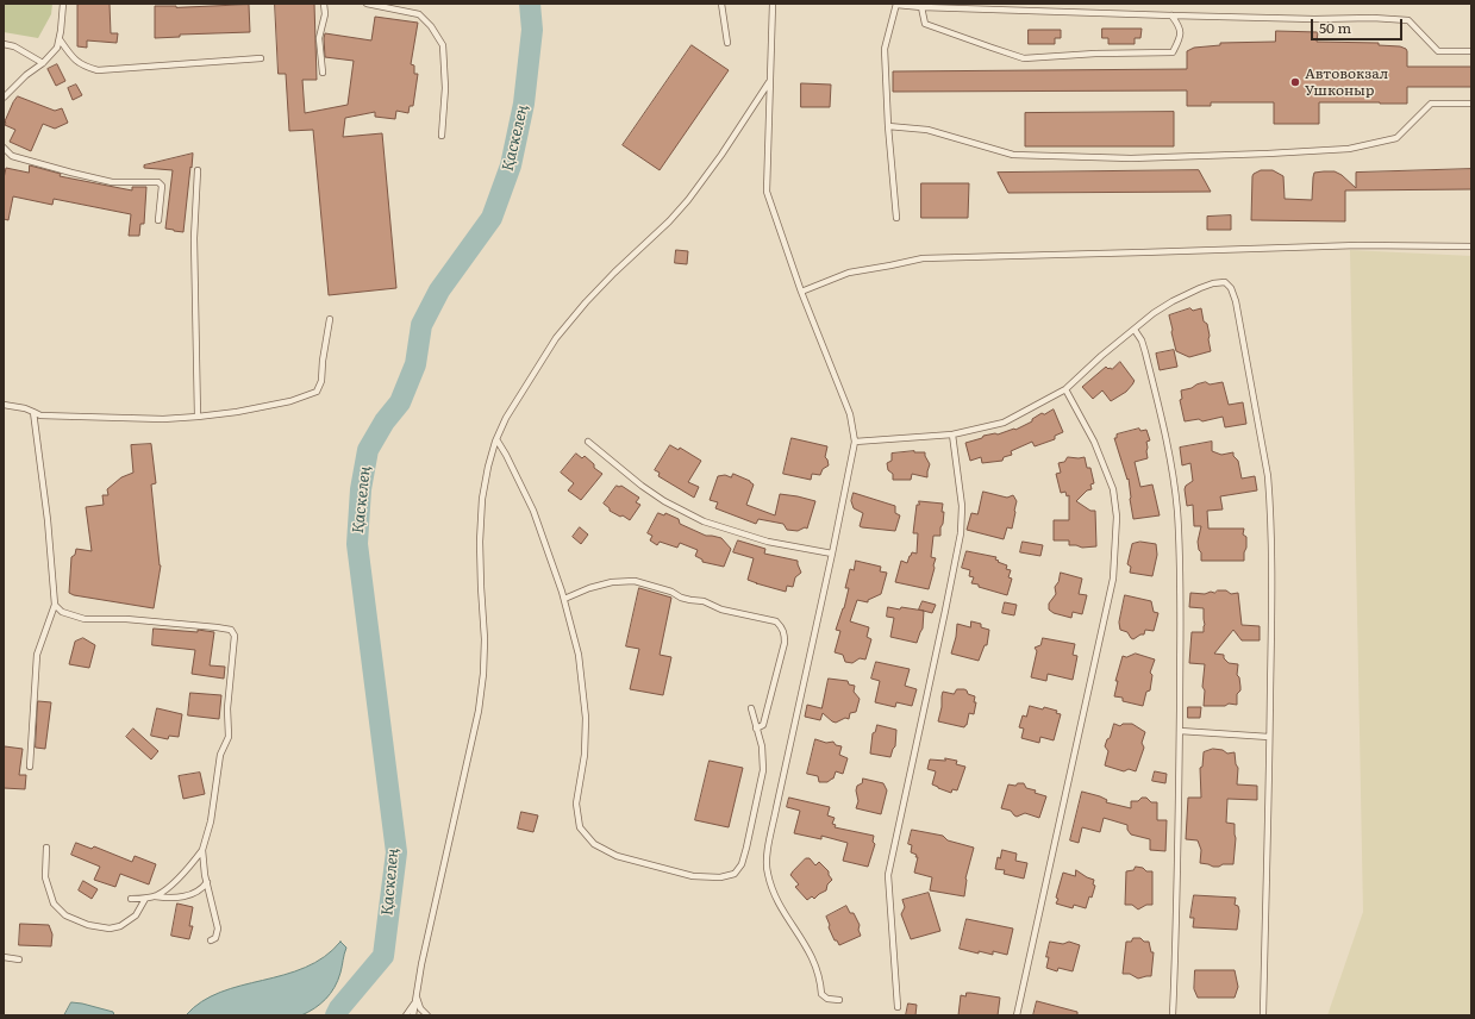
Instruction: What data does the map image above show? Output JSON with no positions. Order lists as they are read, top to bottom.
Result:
{
  "water": ["Қаскелең"],
  "places": ["Автовокзал Ушконыр"],
  "scale_bar": "50 m"
}
